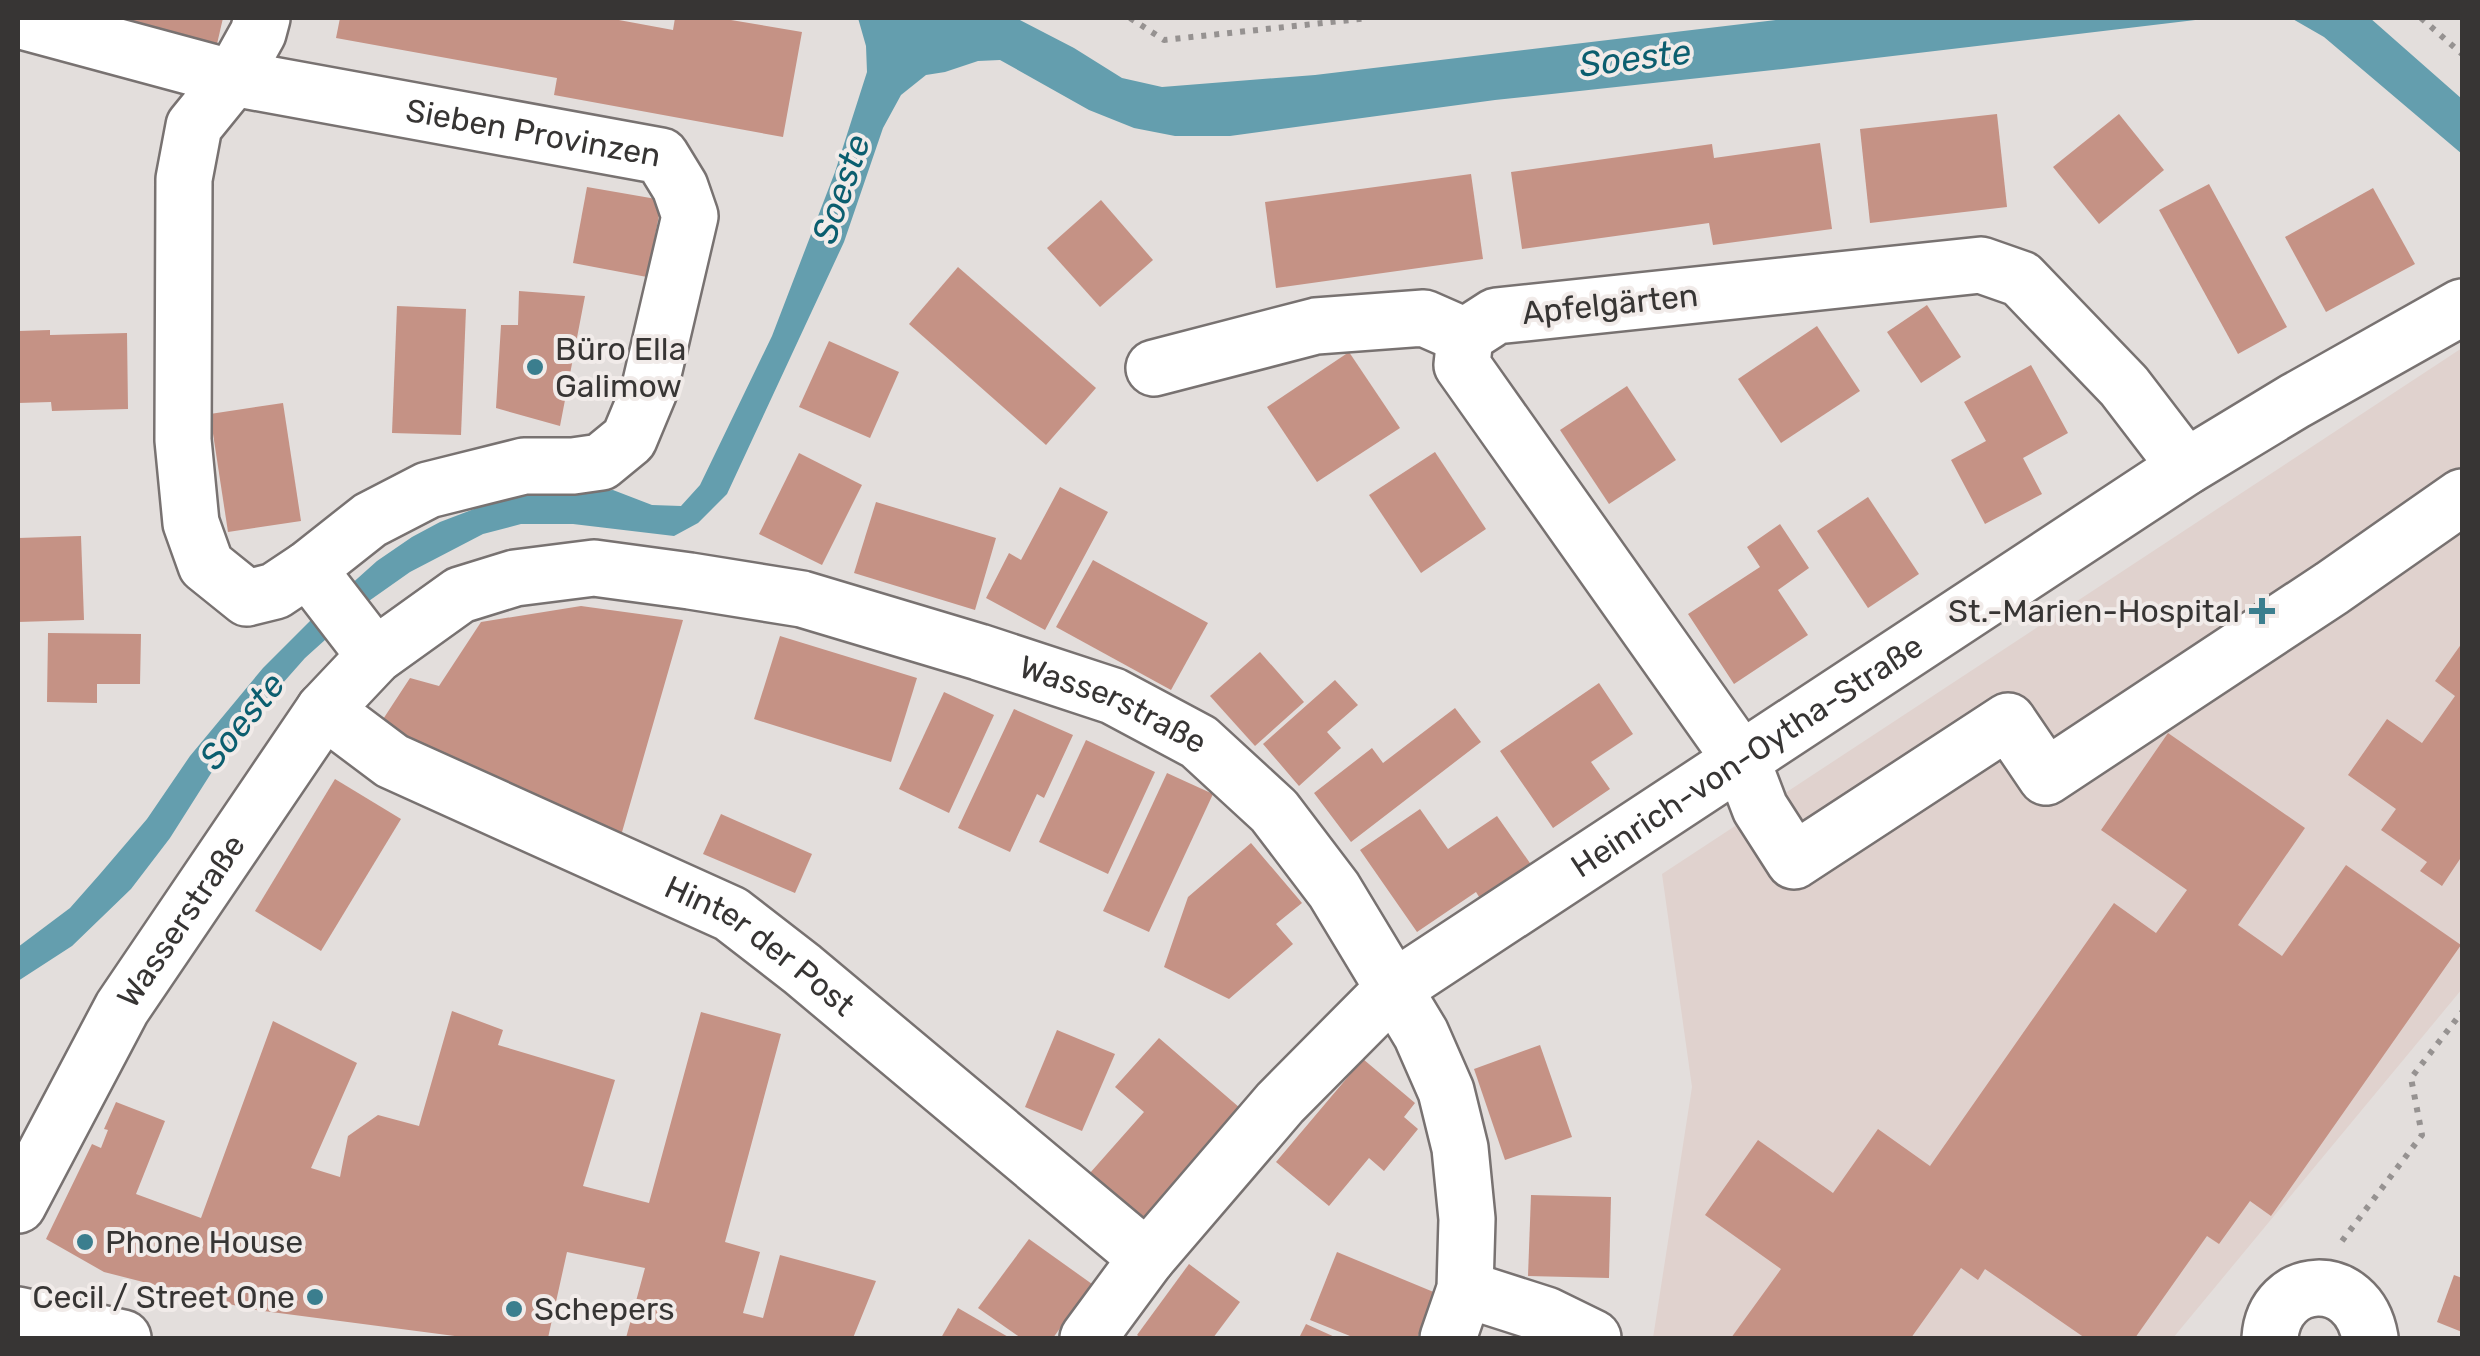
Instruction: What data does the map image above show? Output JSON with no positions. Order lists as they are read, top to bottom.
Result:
{
  "streets": {
    "street": [
      "Sieben Provinzen",
      "Apfelgärten",
      "Wasserstraße",
      "Heinrich-von-Oytha-Straße",
      "Hinter der Post"
    ]
  },
  "crossings": [
    ["Apfelgärten", "Heinrich-von-Oytha-Straße"],
    ["Wasserstraße", "Heinrich-von-Oytha-Straße"],
    ["Wasserstraße", "Hinter der Post"],
    ["Heinrich-von-Oytha-Straße", "Hinter der Post"]
  ],
  "water": ["Soeste"],
  "places": {
    "other": [
      "Büro Ella Galimow",
      "Phone House",
      "Cecil / Street One",
      "Schepers"
    ],
    "health": ["St.-Marien-Hospital"]
  }
}
